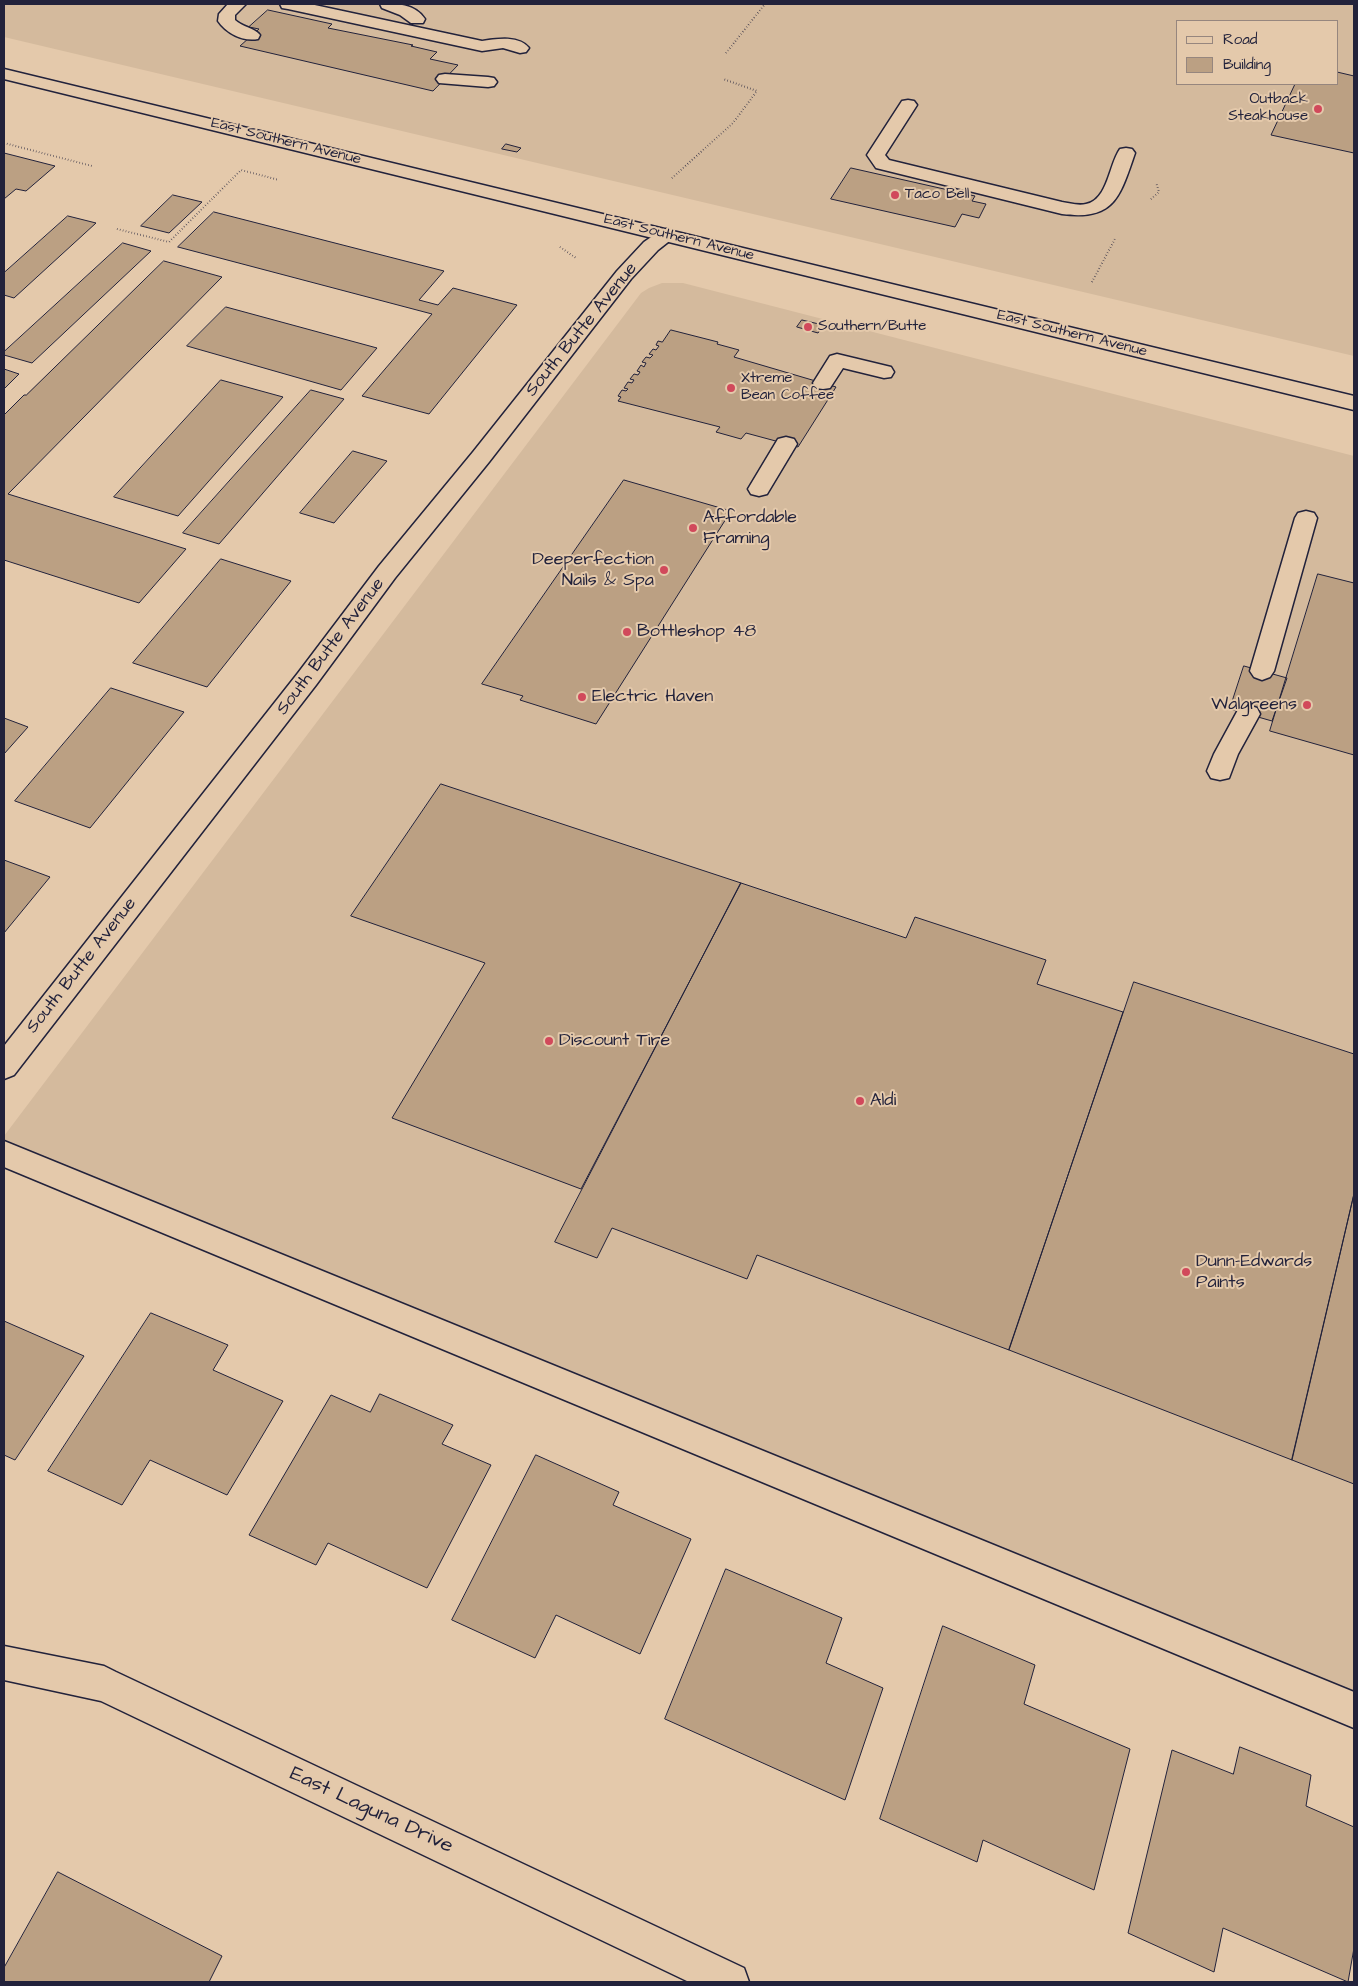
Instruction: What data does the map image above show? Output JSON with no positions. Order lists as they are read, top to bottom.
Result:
{
  "streets": {
    "street": ["East Southern Avenue", "South Butte Avenue", "East Laguna Drive"]
  },
  "crossings": [
    ["East Southern Avenue", "South Butte Avenue"]
  ],
  "places": [
    "Outback Steakhouse",
    "Taco Bell",
    "Southern/Butte",
    "Xtreme Bean Coffee",
    "Affordable Framing",
    "Deeperfection Nails & Spa",
    "Bottleshop 48",
    "Electric Haven",
    "Walgreens",
    "Discount Tire",
    "Aldi",
    "Dunn-Edwards Paints"
  ],
  "legend": ["Road", "Building"]
}
